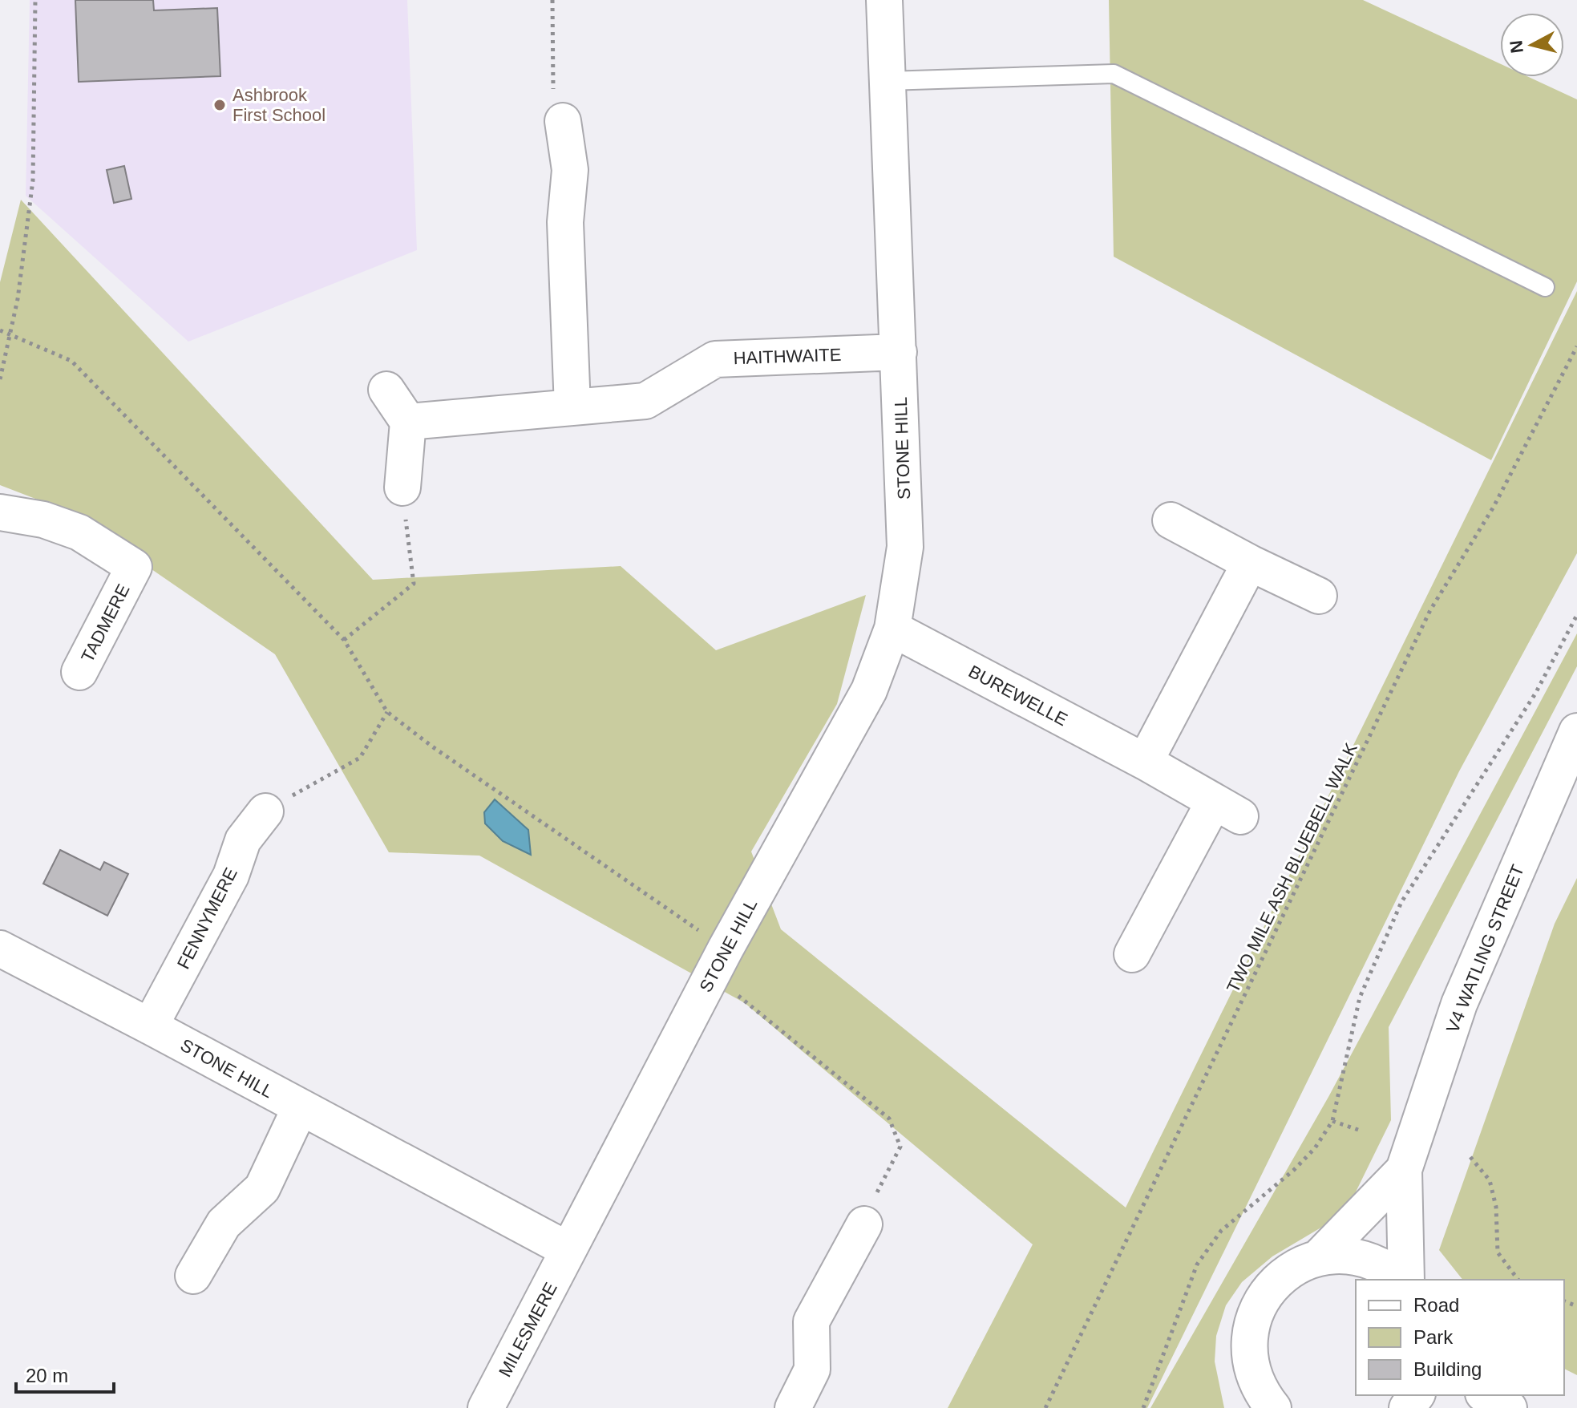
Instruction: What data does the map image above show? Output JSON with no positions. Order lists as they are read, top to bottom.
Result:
{
  "streets": {
    "street": [
      "HAITHWAITE",
      "STONE HILL",
      "TADMERE",
      "BUREWELLE",
      "FENNYMERE",
      "V4 WATLING STREET",
      "MILESMERE"
    ],
    "path": ["TWO MILE ASH BLUEBELL WALK"]
  },
  "crossings": [
    ["HAITHWAITE", "STONE HILL"],
    ["STONE HILL", "BUREWELLE"],
    ["STONE HILL", "FENNYMERE"],
    ["STONE HILL", "MILESMERE"]
  ],
  "places": ["Ashbrook First School"],
  "legend": ["Road", "Park", "Building"],
  "scale_bar": "20 m",
  "north": "left"
}
